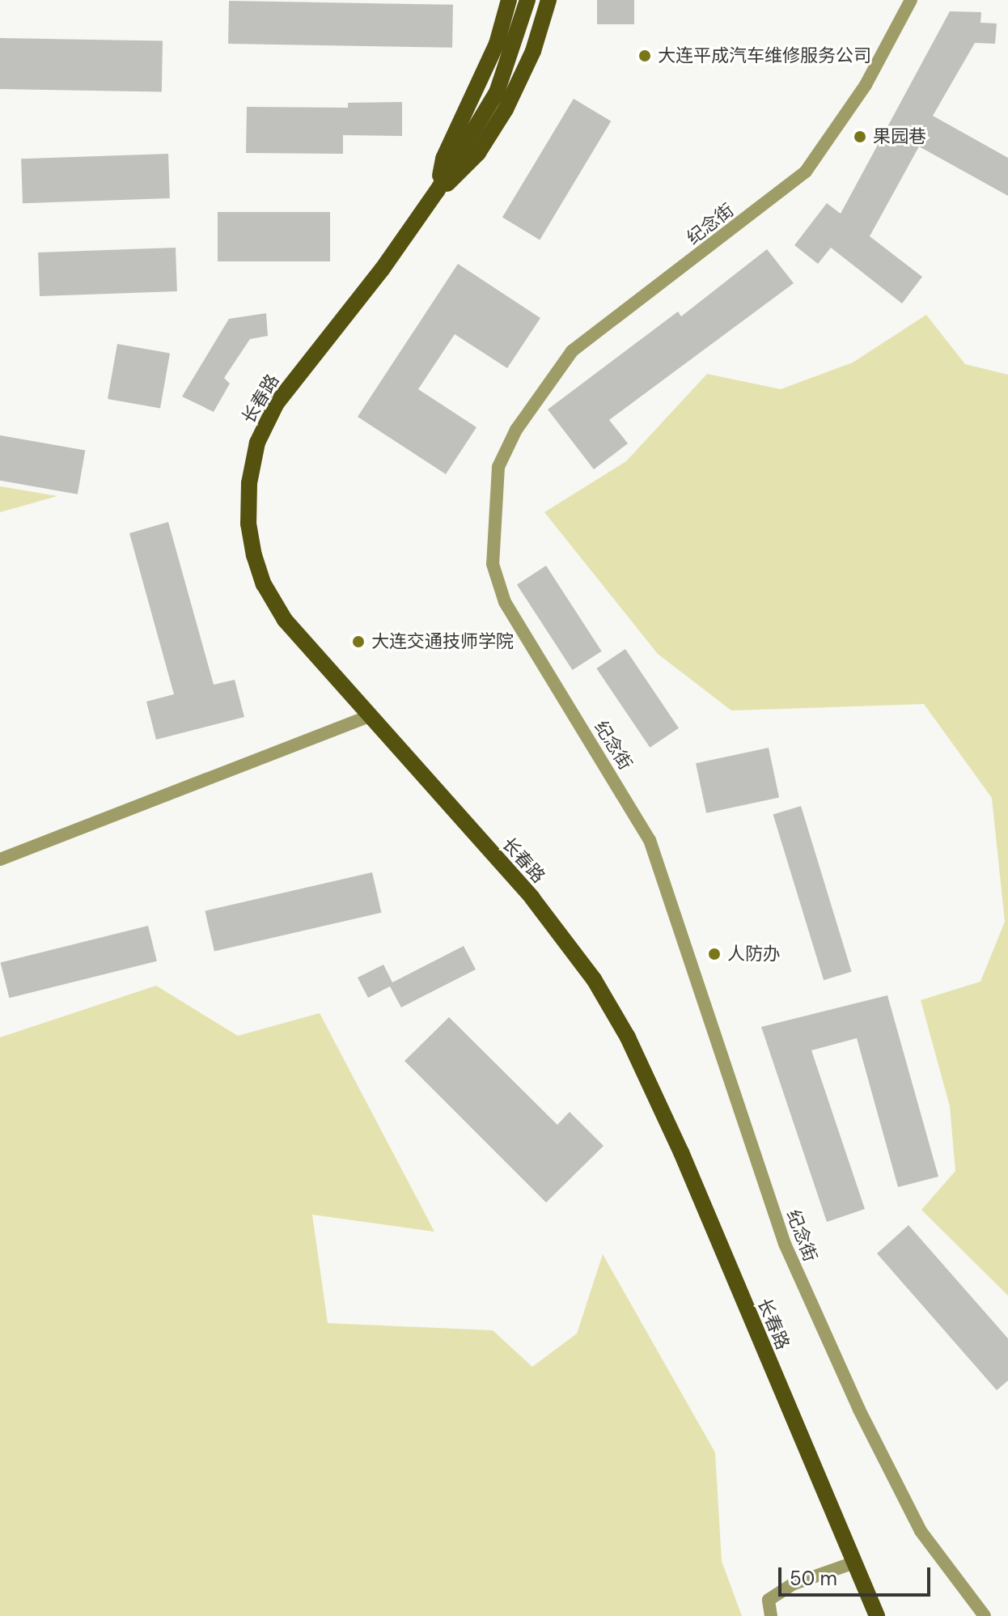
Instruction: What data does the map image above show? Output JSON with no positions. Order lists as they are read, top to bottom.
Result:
{
  "streets": {
    "main road": ["长春路"],
    "street": ["纪念街"]
  },
  "places": [
    "大连平成汽车维修服务公司",
    "果园巷",
    "大连交通技师学院",
    "人防办"
  ],
  "scale_bar": "50 m"
}
